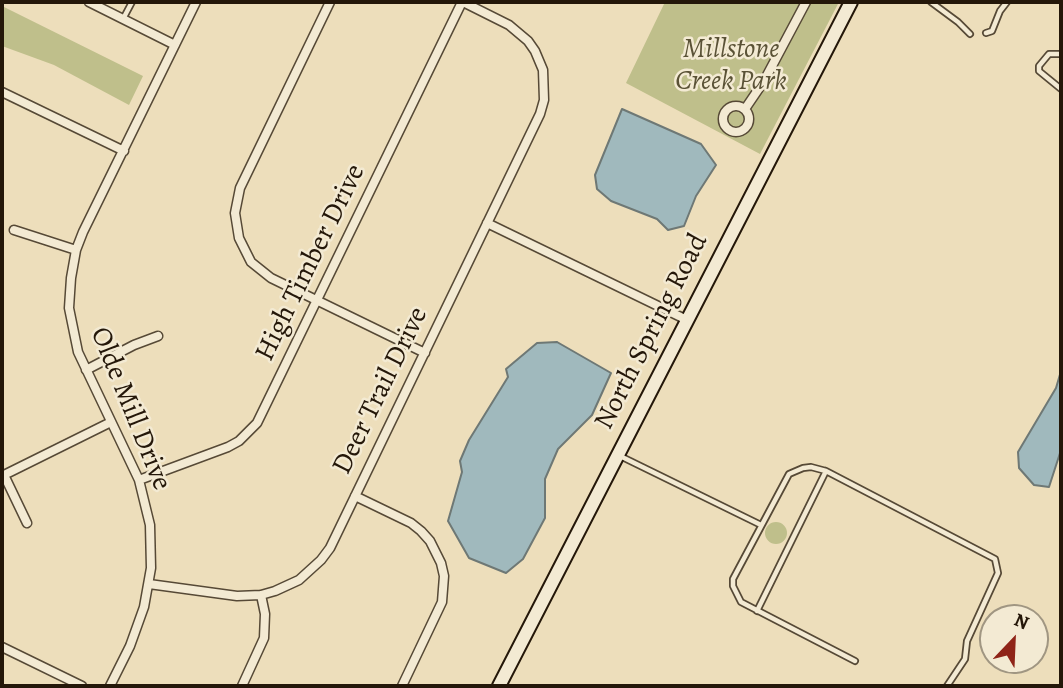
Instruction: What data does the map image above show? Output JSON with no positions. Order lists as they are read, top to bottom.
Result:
{
  "streets": {
    "main road": ["North Spring Road"],
    "street": ["High Timber Drive", "Deer Trail Drive", "Olde Mill Drive"]
  },
  "crossings": [
    ["High Timber Drive", "Deer Trail Drive"],
    ["High Timber Drive", "Olde Mill Drive"],
    ["Deer Trail Drive", "Olde Mill Drive"]
  ],
  "parks": ["Millstone Creek Park"],
  "north": "top right"
}
